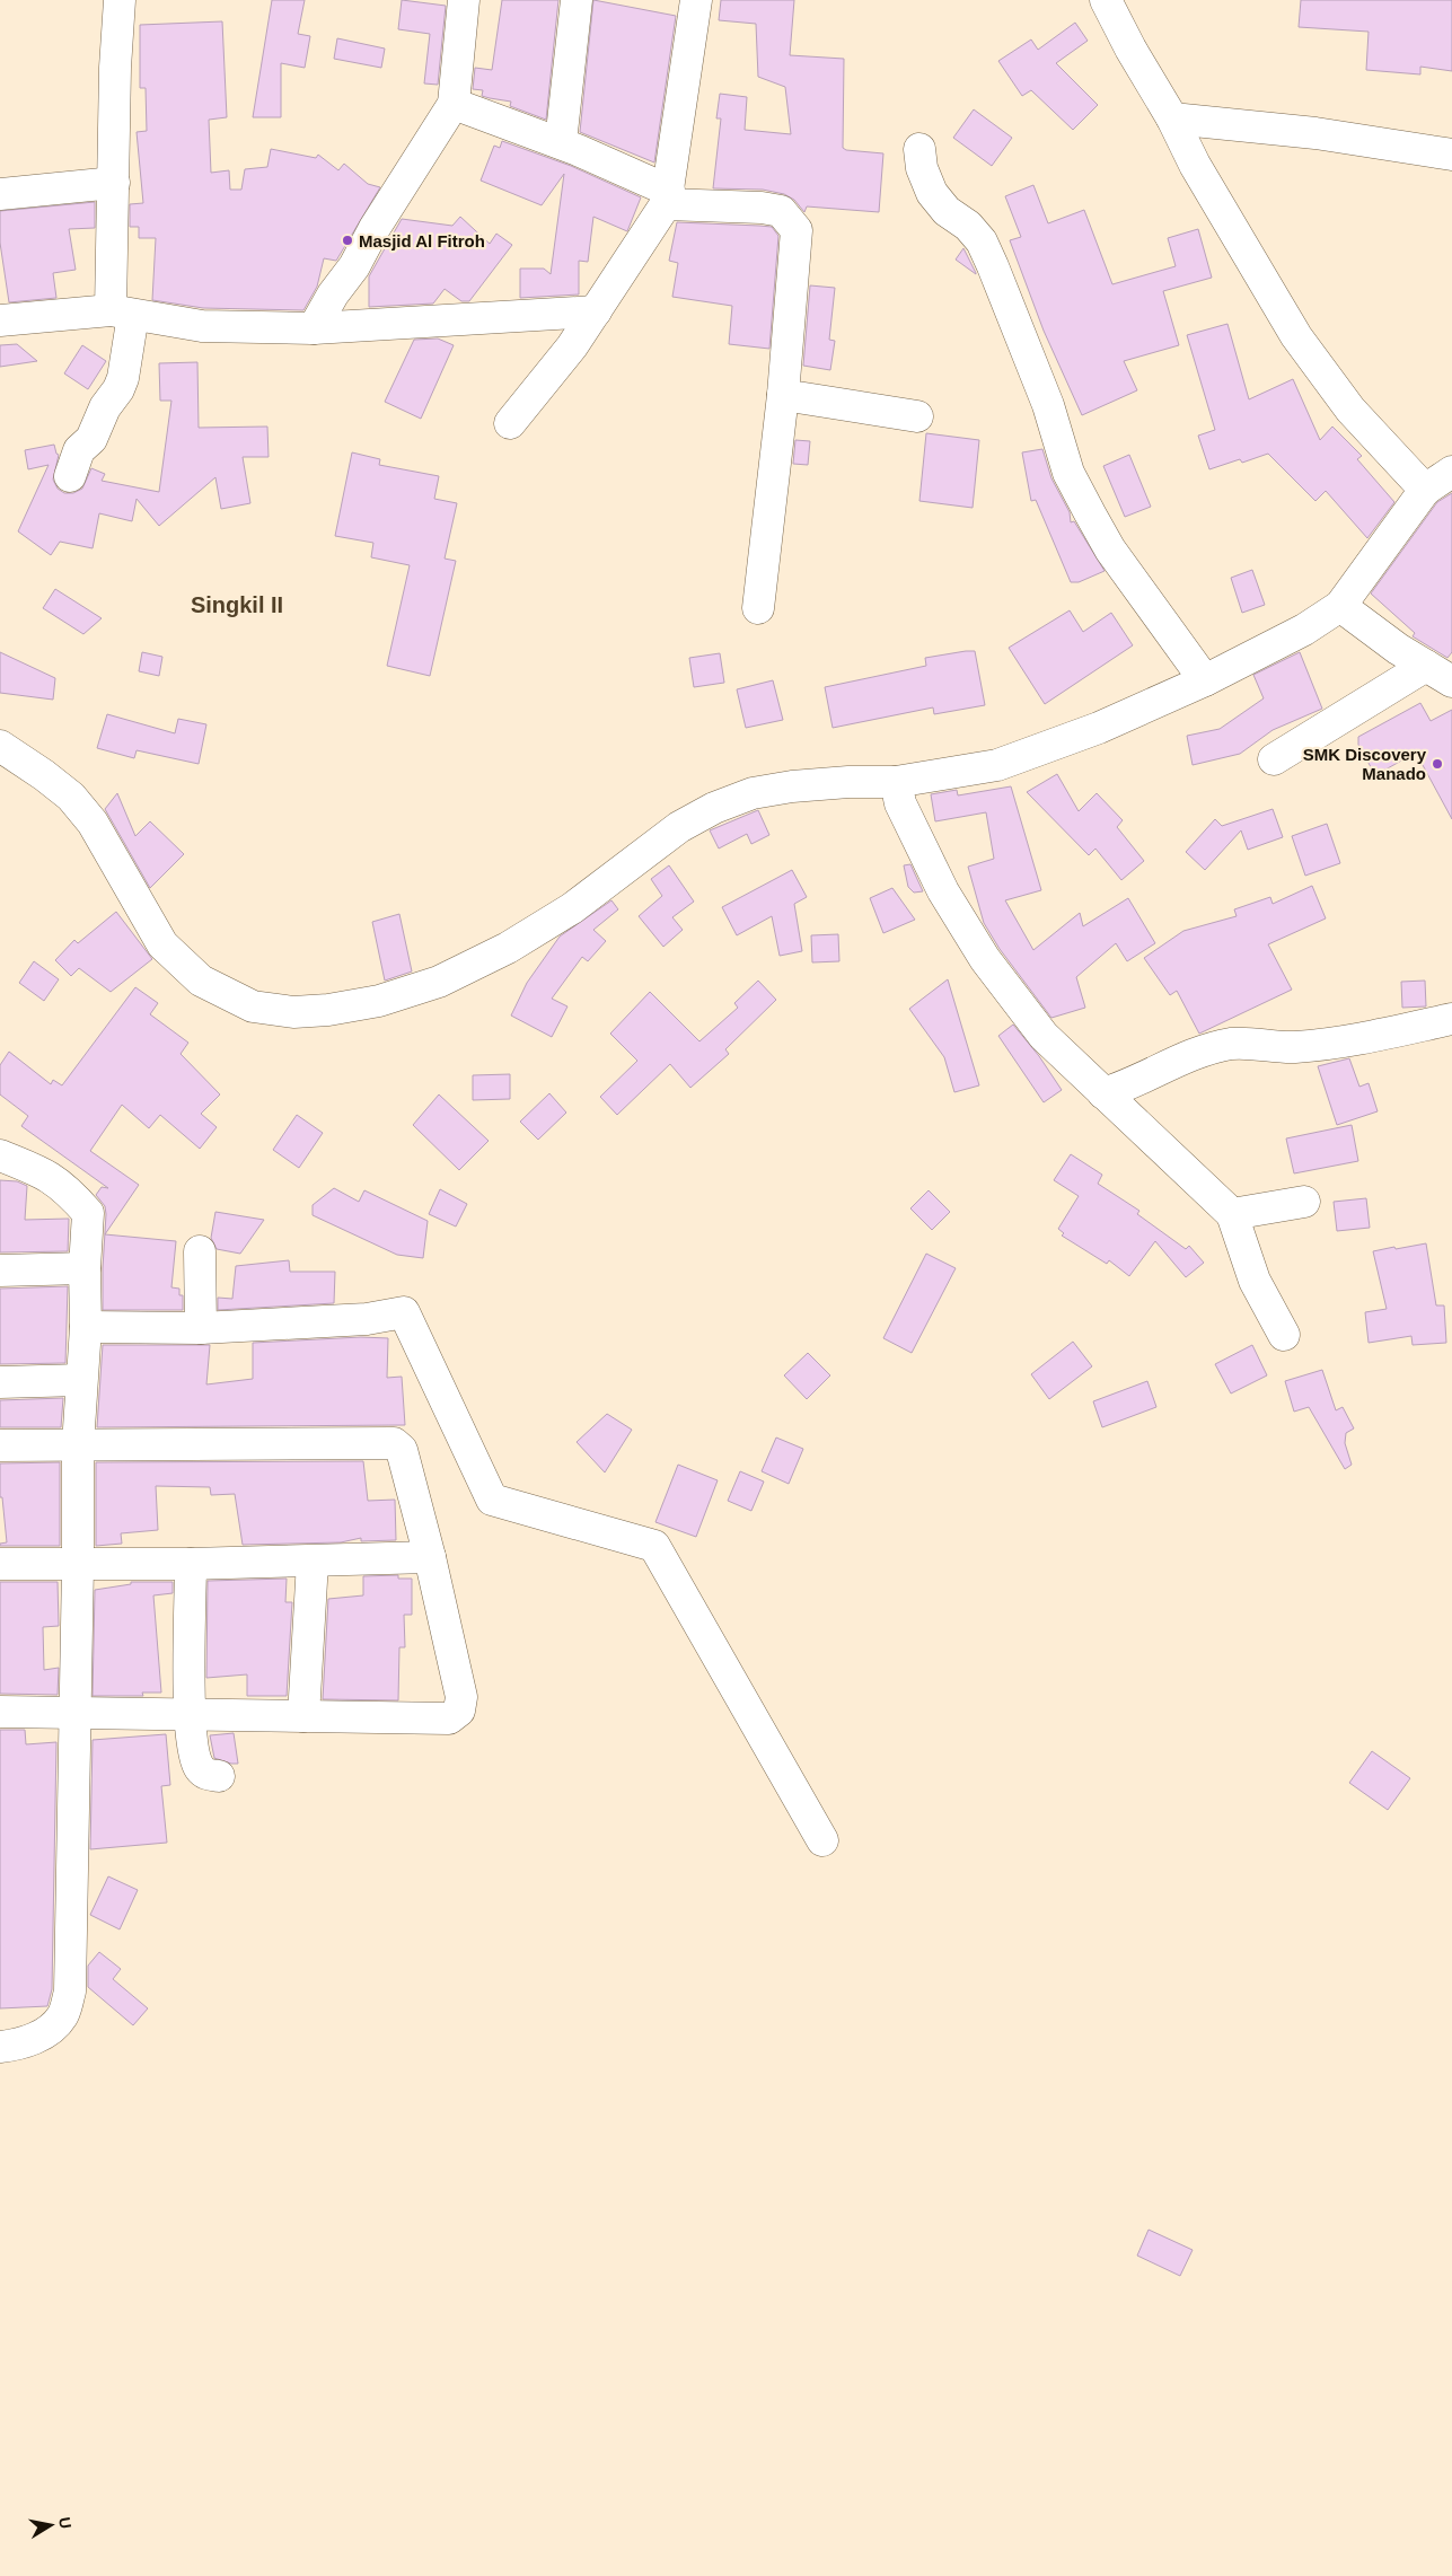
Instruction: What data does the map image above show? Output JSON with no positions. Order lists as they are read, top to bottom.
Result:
{
  "districts": ["Singkil II"],
  "places": ["Masjid Al Fitroh", "SMK Discovery Manado"],
  "north": "right"
}
